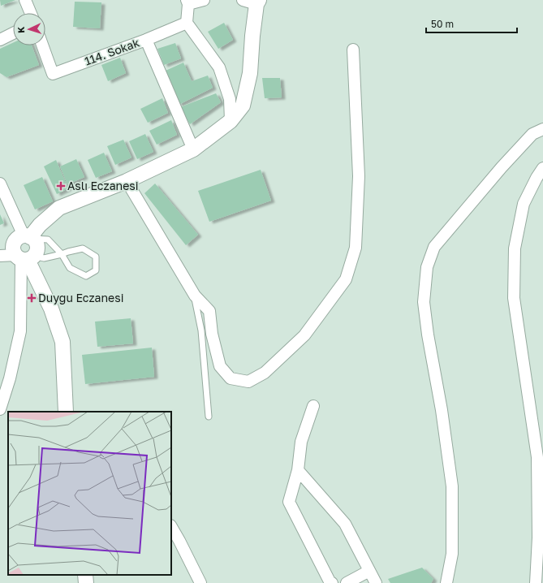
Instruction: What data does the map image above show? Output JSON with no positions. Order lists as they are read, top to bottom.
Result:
{
  "streets": {
    "street": ["114. Sokak"]
  },
  "places": {
    "health": ["Aslı Eczanesi", "Duygu Eczanesi"]
  },
  "scale_bar": "50 m",
  "north": "left"
}
